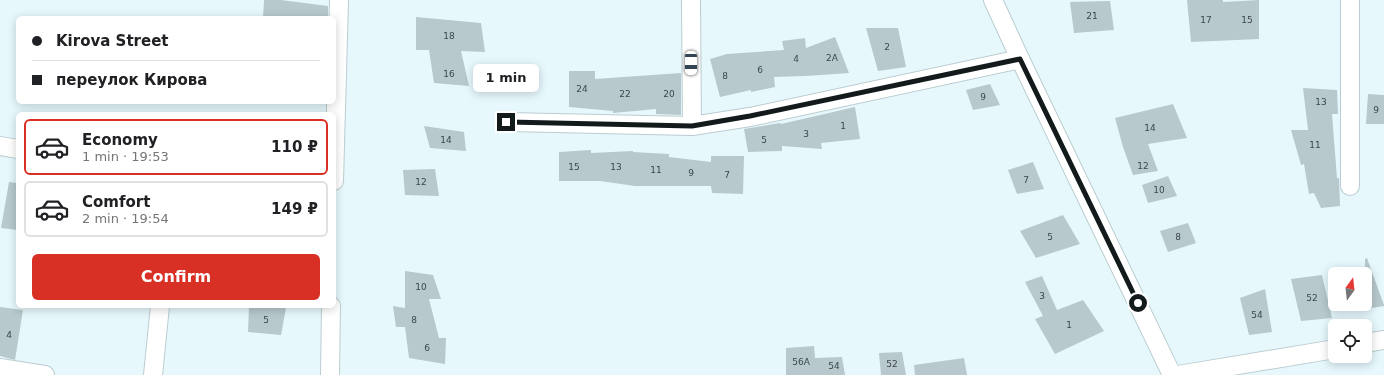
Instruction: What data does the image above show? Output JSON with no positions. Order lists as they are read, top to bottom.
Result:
{
  "house_numbers": [
    "21",
    "17",
    "15",
    "18",
    "2",
    "2А",
    "4",
    "6",
    "16",
    "8",
    "24",
    "22",
    "20",
    "9",
    "13",
    "9",
    "1",
    "14",
    "3",
    "14",
    "5",
    "11",
    "12",
    "15",
    "13",
    "11",
    "9",
    "7",
    "7",
    "12",
    "10",
    "5",
    "8",
    "10",
    "3",
    "52",
    "54",
    "5",
    "8",
    "1",
    "4",
    "6",
    "56А",
    "52",
    "54"
  ],
  "north": "top",
  "page": {
    "banner": ["Kirova Street", "переулок Кирова"],
    "bubble": "1 min",
    "list": [
      {
        "name": "Economy",
        "note": "1 min · 19:53",
        "value": "110 ₽"
      },
      {
        "name": "Comfort",
        "note": "2 min · 19:54",
        "value": "149 ₽"
      }
    ],
    "buttons": "Confirm"
  }
}
